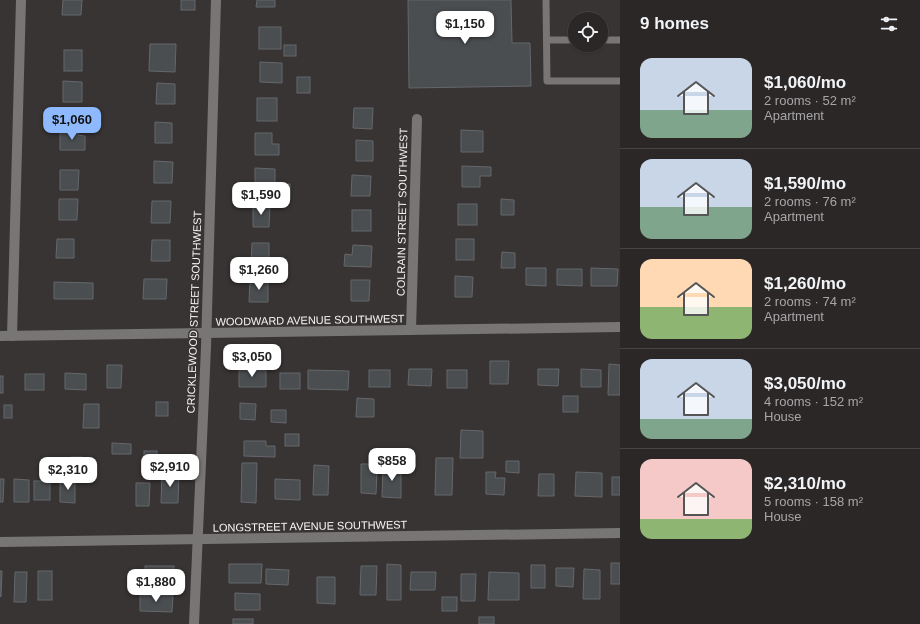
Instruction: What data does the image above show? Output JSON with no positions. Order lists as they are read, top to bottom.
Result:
{
  "streets": {
    "street": [
      "COLRAIN STREET SOUTHWEST",
      "CRICKLEWOOD STREET SOUTHWEST",
      "WOODWARD AVENUE SOUTHWEST",
      "LONGSTREET AVENUE SOUTHWEST"
    ]
  },
  "crossings": [
    ["COLRAIN STREET SOUTHWEST", "WOODWARD AVENUE SOUTHWEST"],
    ["CRICKLEWOOD STREET SOUTHWEST", "WOODWARD AVENUE SOUTHWEST"],
    ["CRICKLEWOOD STREET SOUTHWEST", "LONGSTREET AVENUE SOUTHWEST"]
  ],
  "page": {
    "heading": "9 homes",
    "price": [
      "$1,150",
      "$1,060",
      "$1,590",
      "$1,260",
      "$3,050",
      "$858",
      "$2,910",
      "$2,310",
      "$1,880"
    ],
    "list": [
      {
        "name": "$1,060/mo",
        "note": "2 rooms · 52 m² · Apartment"
      },
      {
        "name": "$1,590/mo",
        "note": "2 rooms · 76 m² · Apartment"
      },
      {
        "name": "$1,260/mo",
        "note": "2 rooms · 74 m² · Apartment"
      },
      {
        "name": "$3,050/mo",
        "note": "4 rooms · 152 m² · House"
      },
      {
        "name": "$2,310/mo",
        "note": "5 rooms · 158 m² · House"
      }
    ]
  }
}
